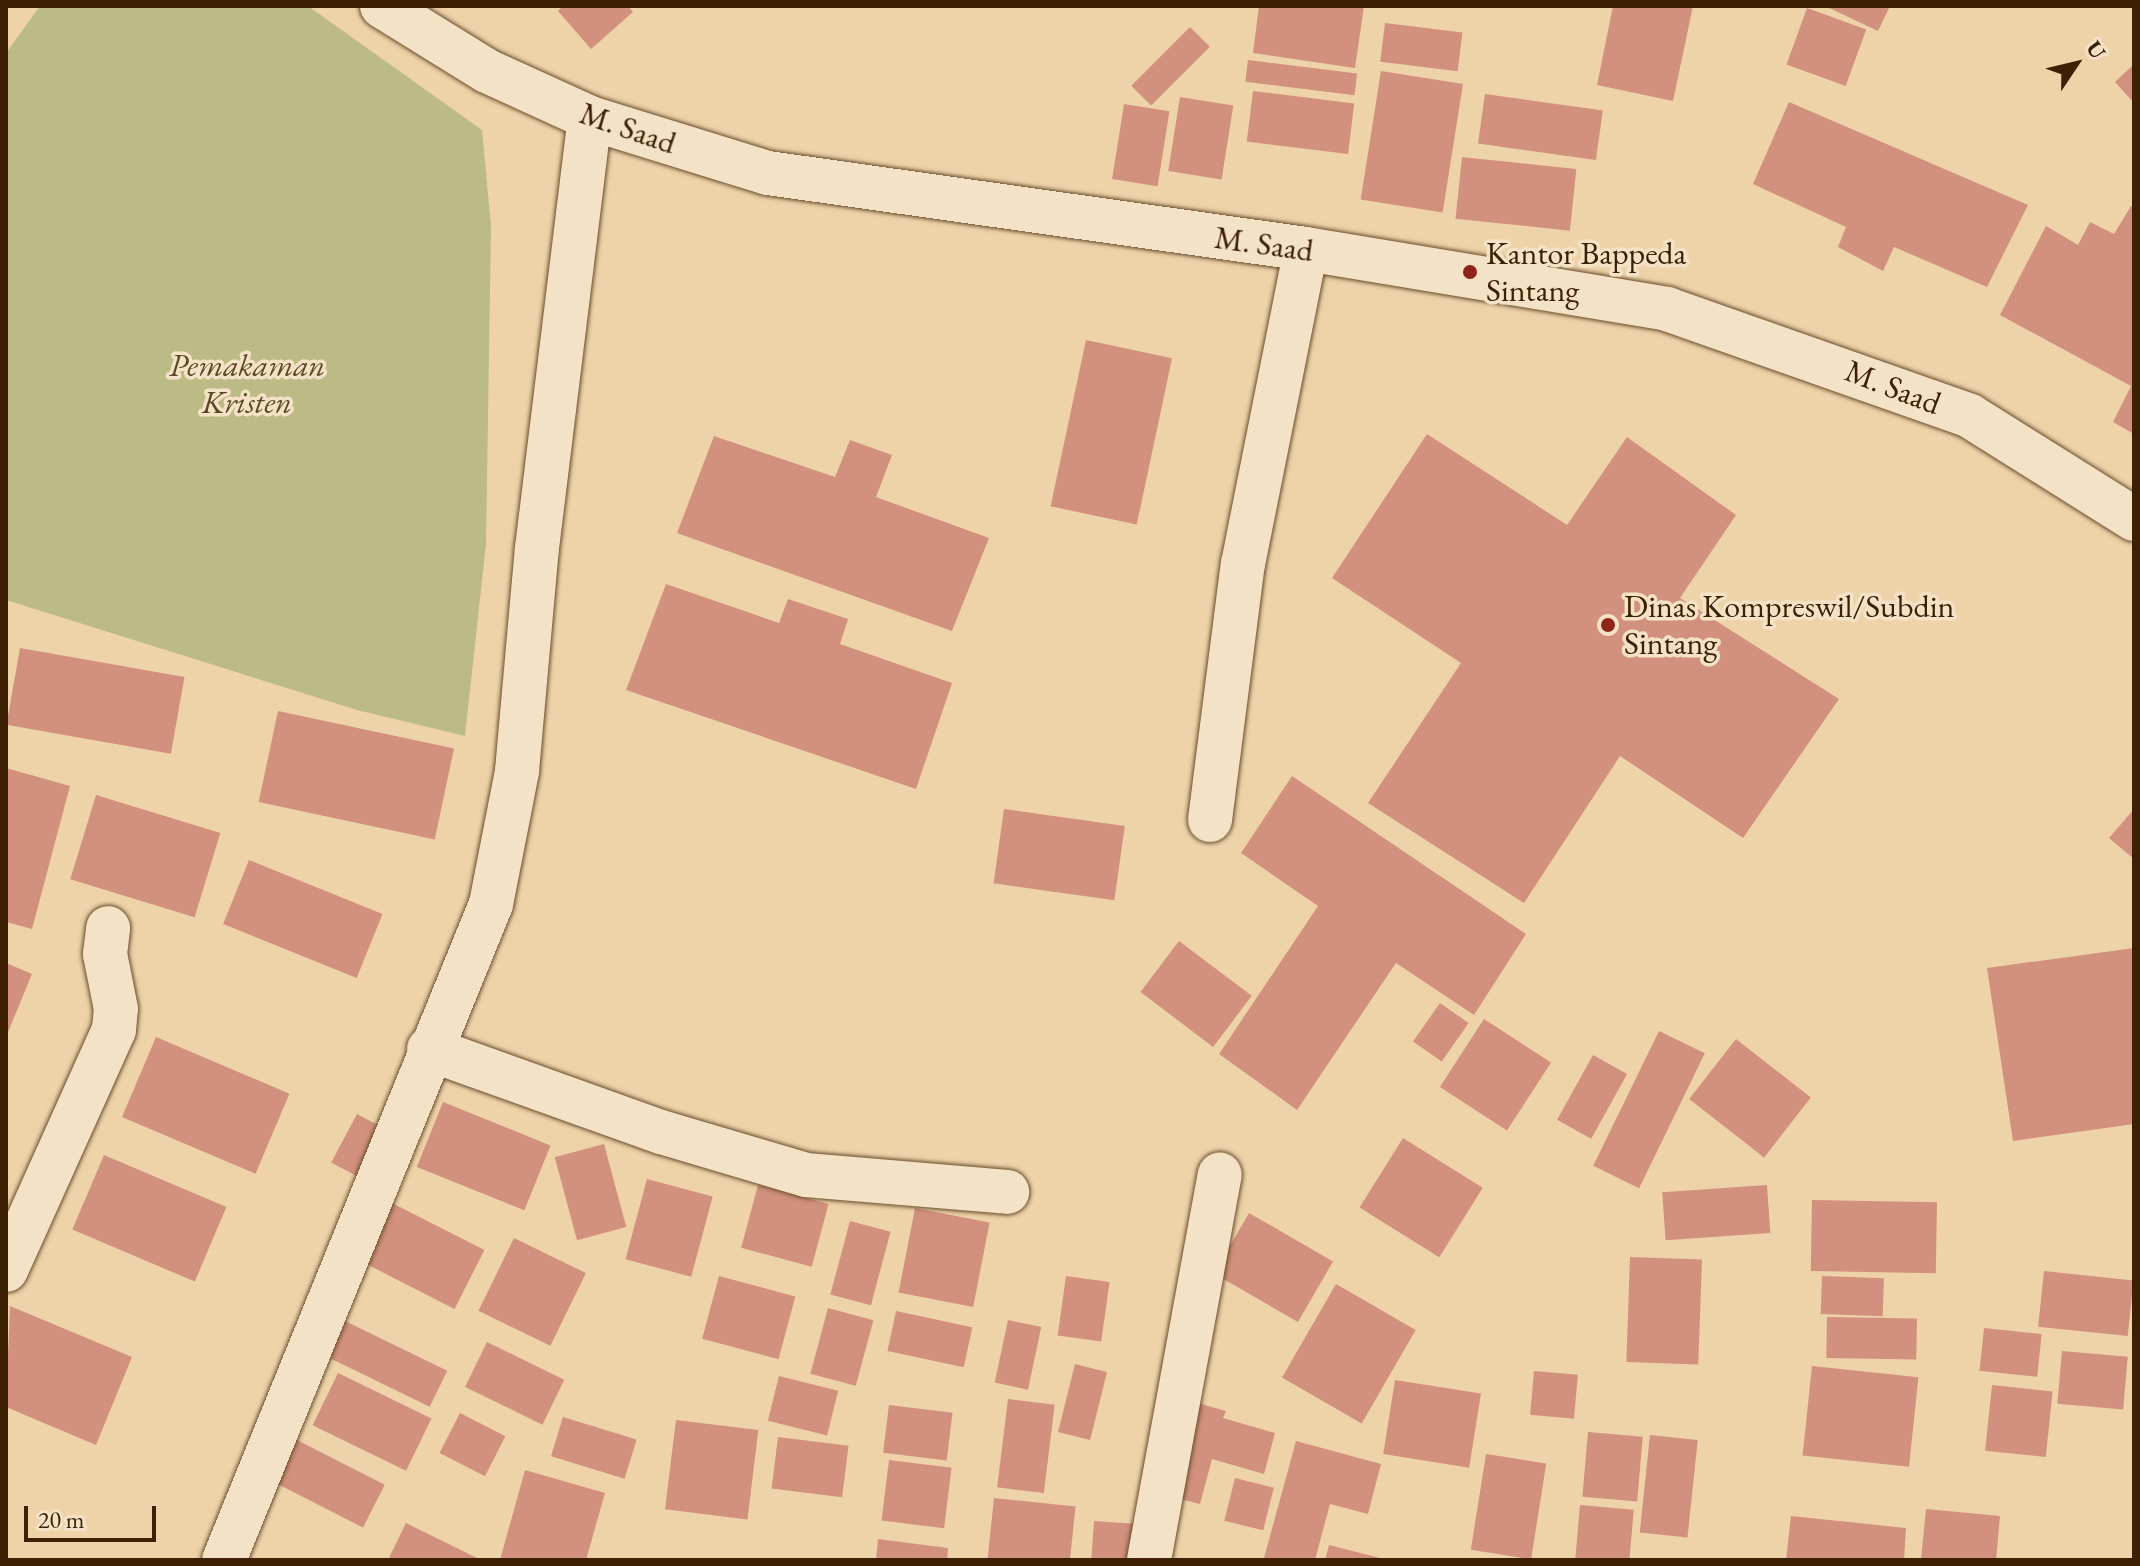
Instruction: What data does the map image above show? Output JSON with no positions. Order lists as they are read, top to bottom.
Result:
{
  "streets": {
    "street": ["M. Saad"]
  },
  "parks": ["Pemakaman Kristen"],
  "places": ["Kantor Bappeda Sintang", "Dinas Kompreswil/Subdin Sintang"],
  "scale_bar": "20 m",
  "north": "top right"
}
